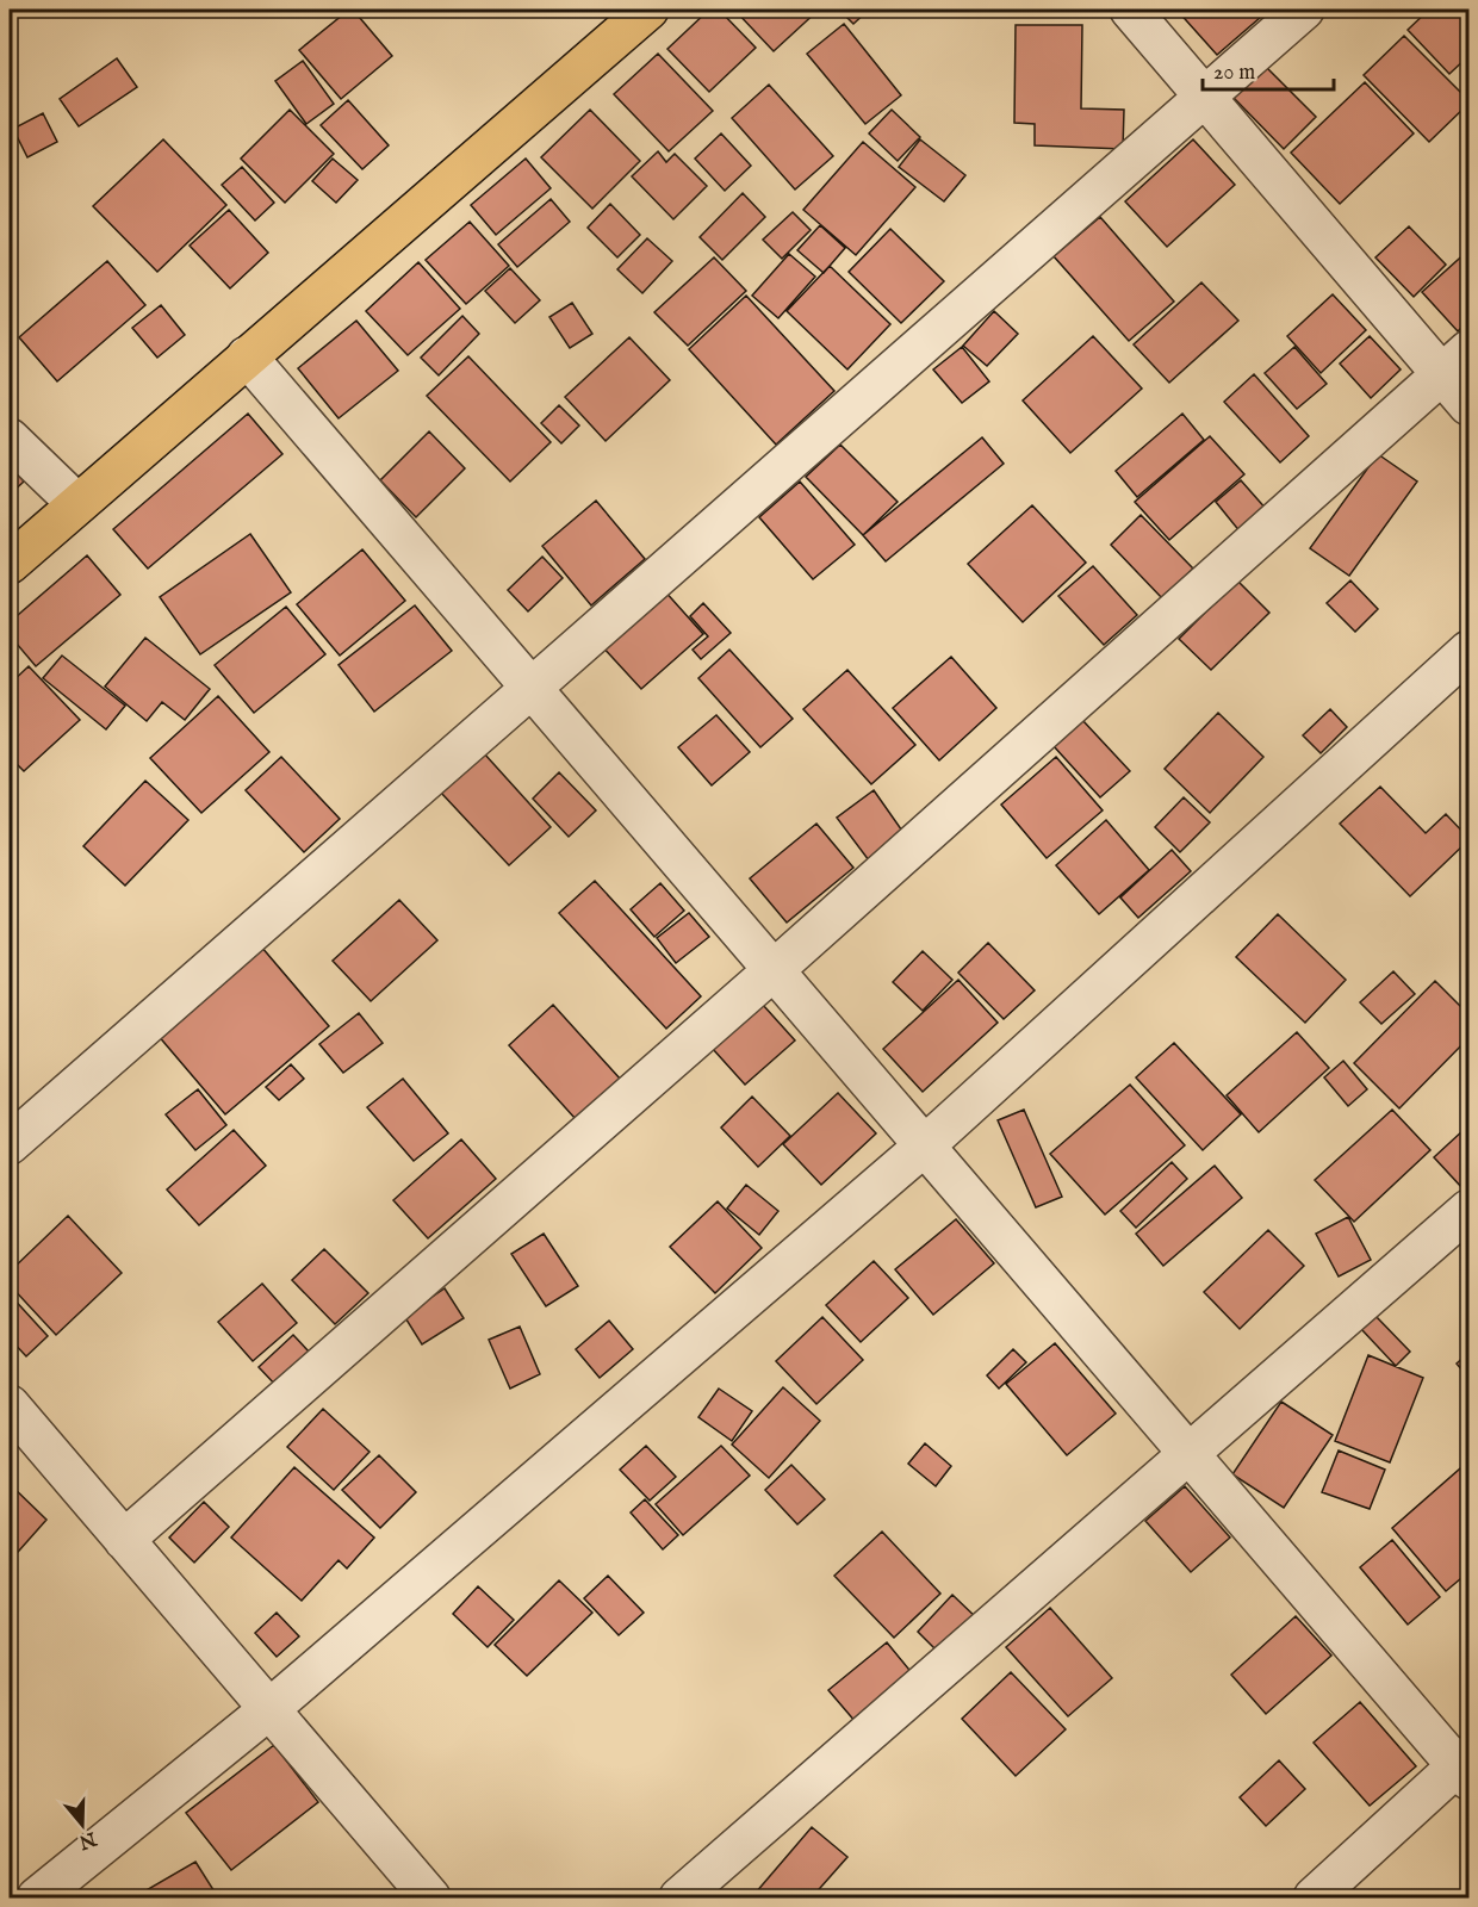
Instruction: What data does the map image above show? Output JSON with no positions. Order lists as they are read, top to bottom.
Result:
{
  "scale_bar": "20 m",
  "north": "bottom"
}
